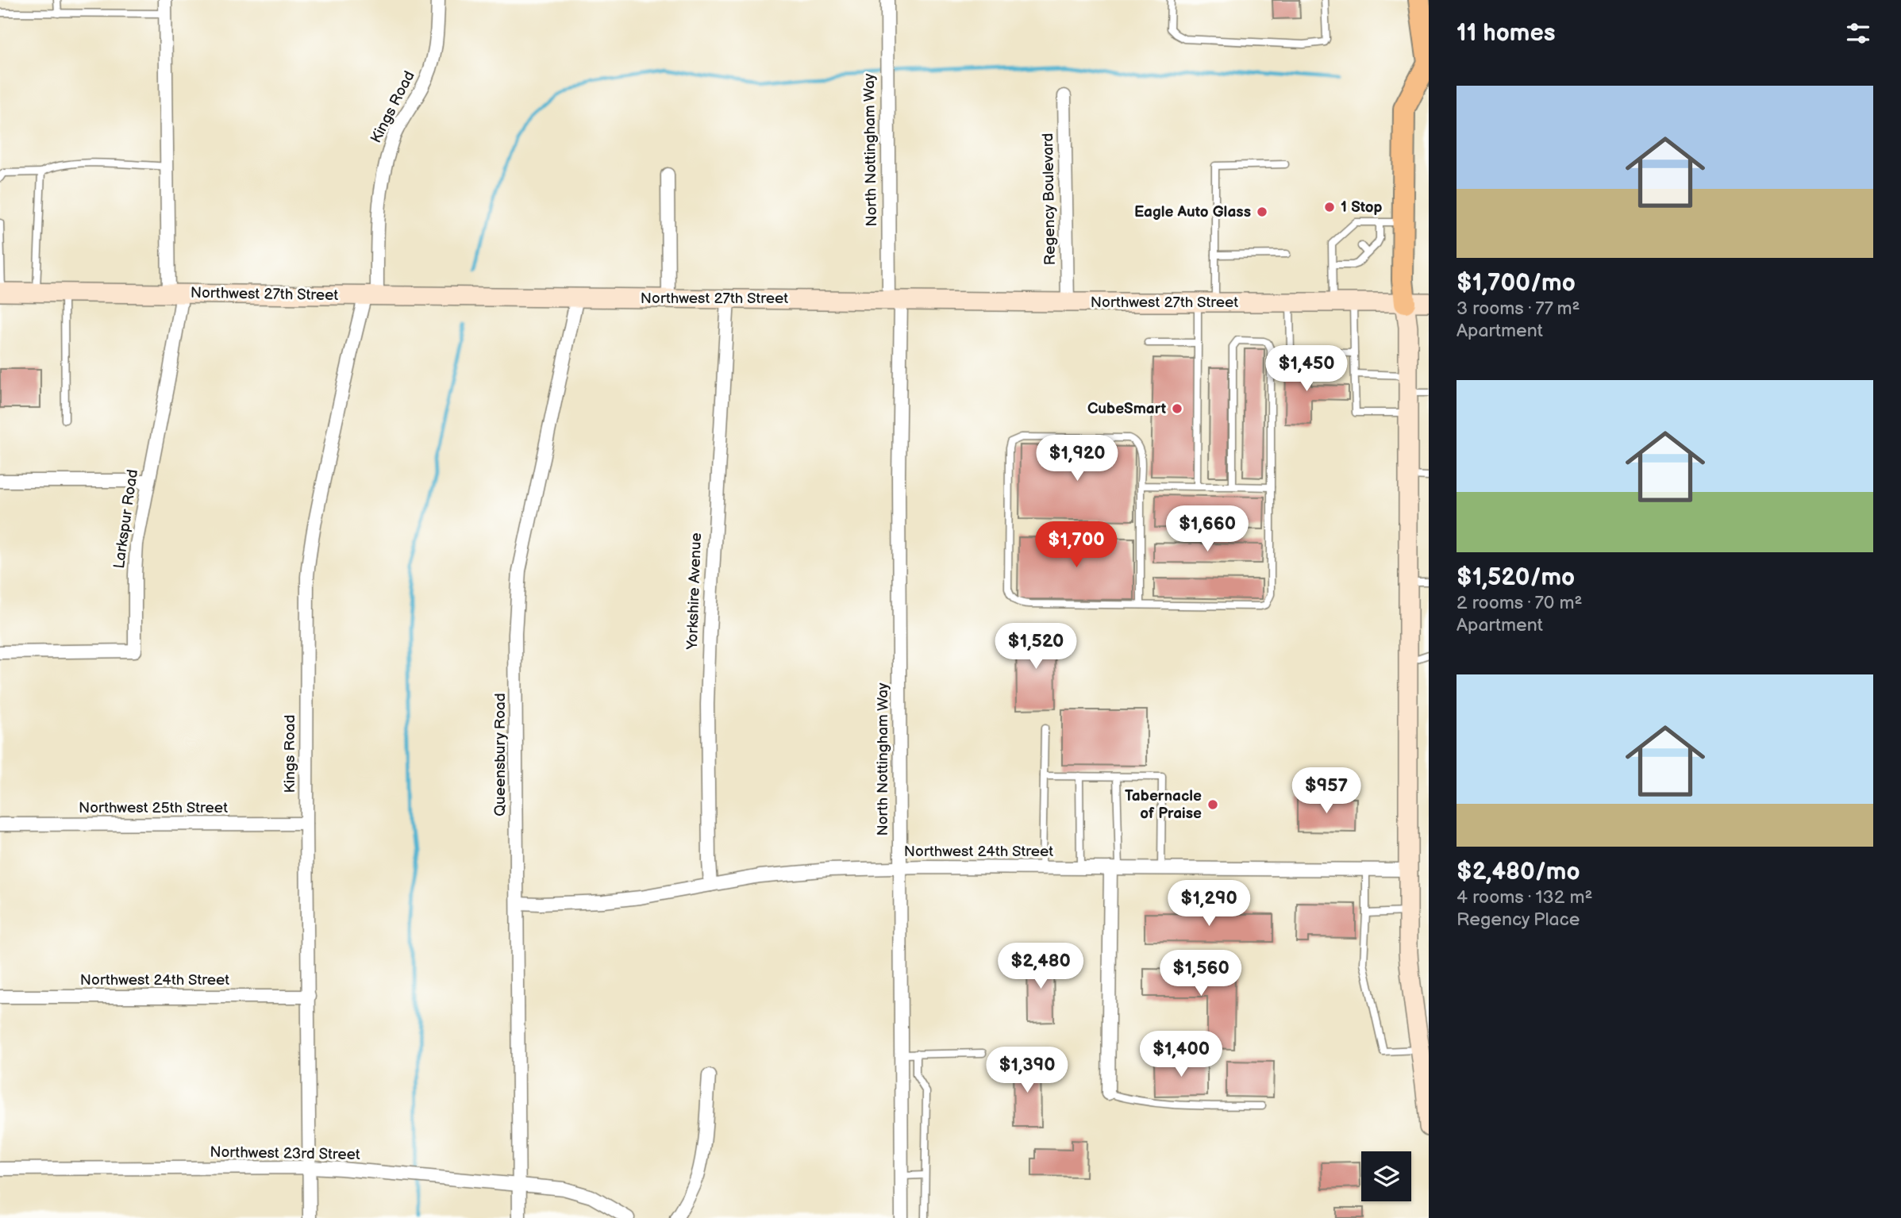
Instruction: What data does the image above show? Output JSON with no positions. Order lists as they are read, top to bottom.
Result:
{
  "streets": {
    "main road": ["Northwest 27th Street"],
    "street": [
      "Kings Road",
      "North Nottingham Way",
      "Regency Boulevard",
      "Larkspur Road",
      "Yorkshire Avenue",
      "Queensbury Road",
      "Northwest 25th Street",
      "Northwest 24th Street",
      "Northwest 23rd Street"
    ]
  },
  "crossings": [
    ["Kings Road", "Northwest 27th Street"],
    ["Kings Road", "Northwest 25th Street"],
    ["Kings Road", "Northwest 24th Street"],
    ["Kings Road", "Northwest 23rd Street"],
    ["North Nottingham Way", "Northwest 27th Street"],
    ["North Nottingham Way", "Northwest 24th Street"],
    ["Regency Boulevard", "Northwest 27th Street"],
    ["Northwest 27th Street", "Larkspur Road"],
    ["Northwest 27th Street", "Yorkshire Avenue"],
    ["Northwest 27th Street", "Queensbury Road"],
    ["Yorkshire Avenue", "Northwest 24th Street"],
    ["Queensbury Road", "Northwest 24th Street"],
    ["Queensbury Road", "Northwest 23rd Street"]
  ],
  "places": [
    "1 Stop",
    "Eagle Auto Glass",
    "CubeSmart",
    "Tabernacle of Praise"
  ],
  "page": {
    "heading": "11 homes",
    "list": [
      {
        "name": "$1,700/mo",
        "note": "3 rooms · 77 m² · Apartment"
      },
      {
        "name": "$1,520/mo",
        "note": "2 rooms · 70 m² · Apartment"
      },
      {
        "name": "$2,480/mo",
        "note": "4 rooms · 132 m² · Regency Place"
      }
    ],
    "price": [
      "$1,450",
      "$1,920",
      "$1,660",
      "$1,700",
      "$1,520",
      "$957",
      "$1,290",
      "$2,480",
      "$1,560",
      "$1,400",
      "$1,390"
    ]
  }
}
